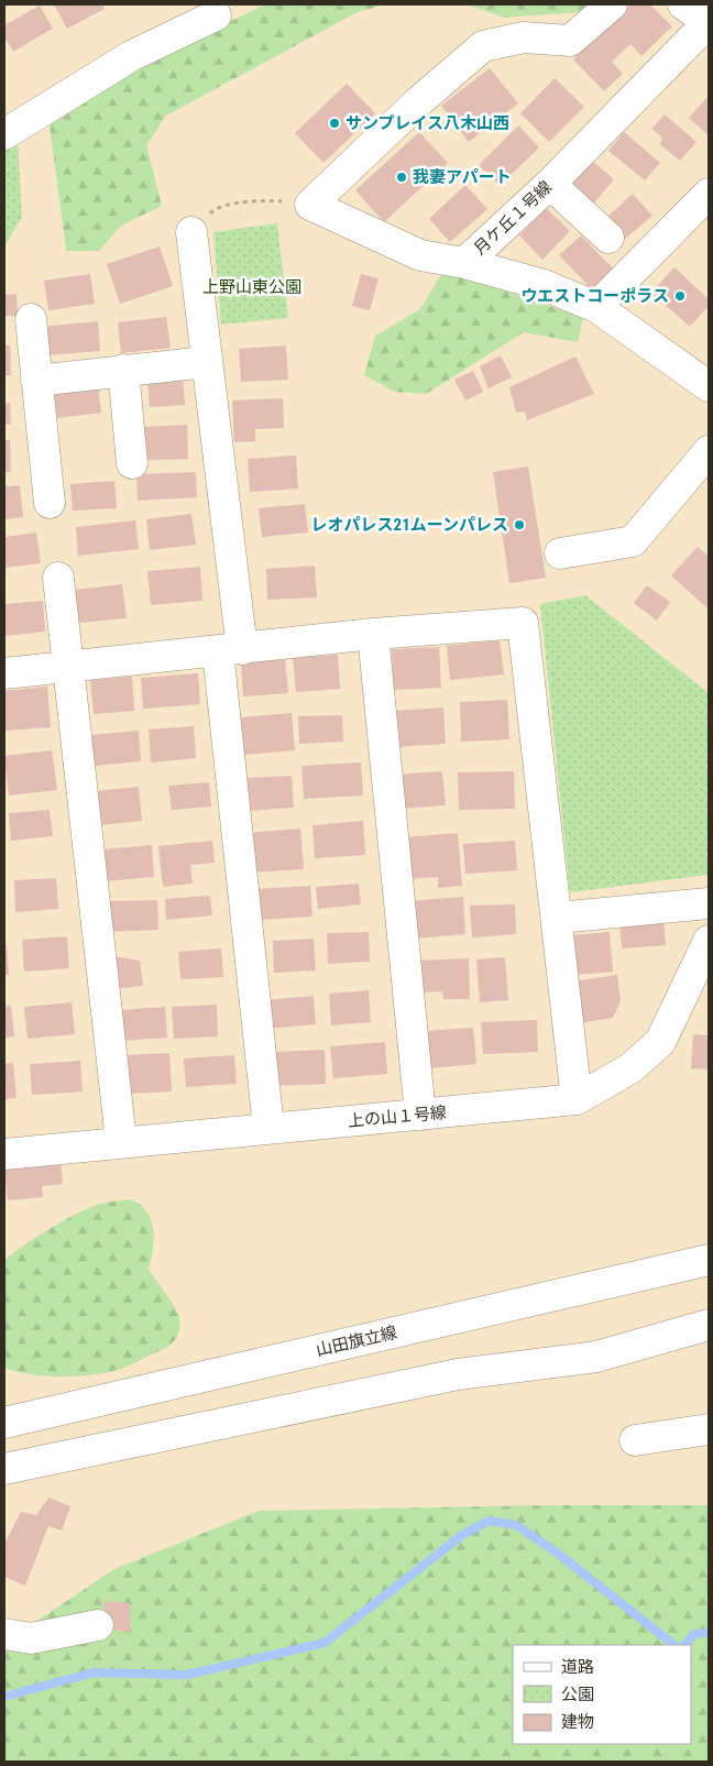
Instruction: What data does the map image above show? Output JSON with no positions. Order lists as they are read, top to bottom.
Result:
{
  "streets": {
    "street": ["月ケ丘１号線", "上の山１号線", "山田旗立線"]
  },
  "parks": ["上野山東公園"],
  "places": [
    "サンプレイス八木山西",
    "我妻アパート",
    "ウエストコーポラス",
    "レオパレス21ムーンパレス"
  ],
  "legend": ["道路", "公園", "建物"]
}
